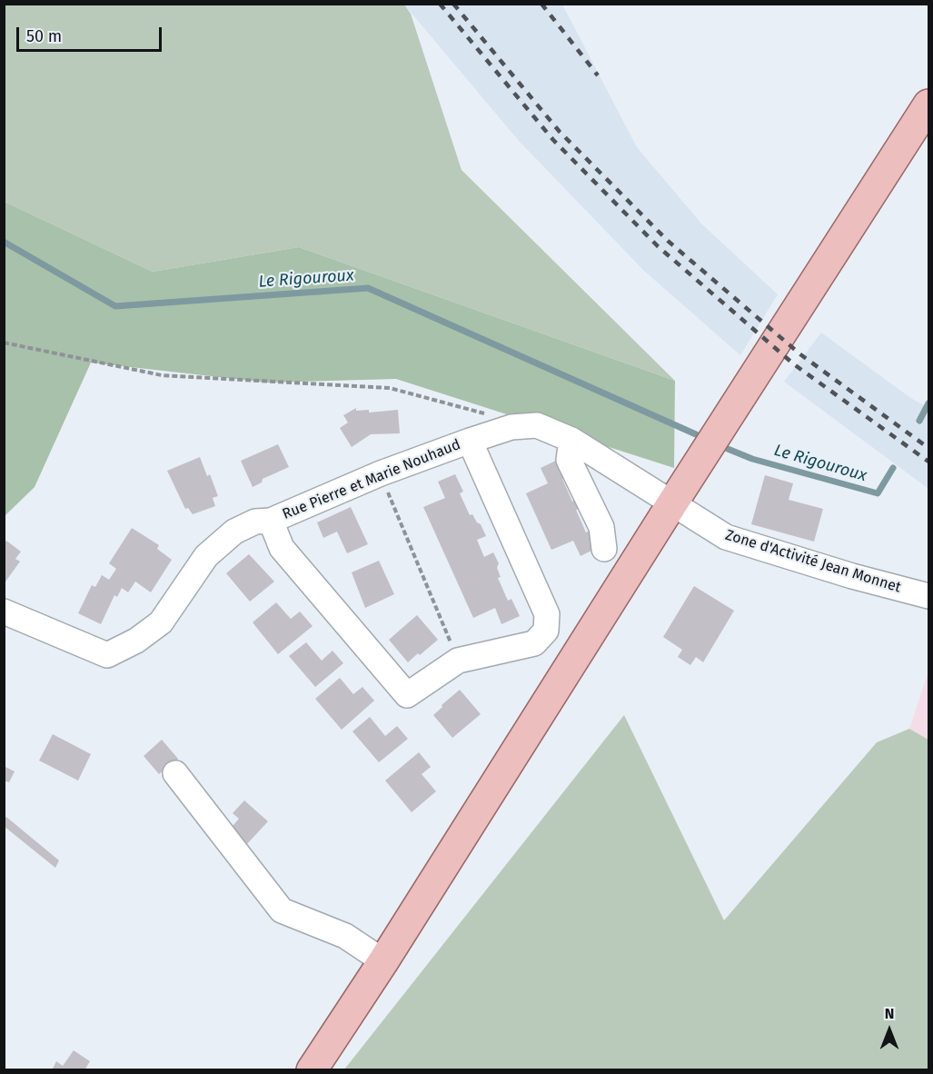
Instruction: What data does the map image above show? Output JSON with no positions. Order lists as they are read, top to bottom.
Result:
{
  "streets": {
    "street": ["Rue Pierre et Marie Nouhaud", "Zone d'Activité Jean Monnet"]
  },
  "crossings": [
    ["Rue Pierre et Marie Nouhaud", "Zone d'Activité Jean Monnet"]
  ],
  "water": ["Le Rigouroux"],
  "scale_bar": "50 m",
  "north": "top"
}
